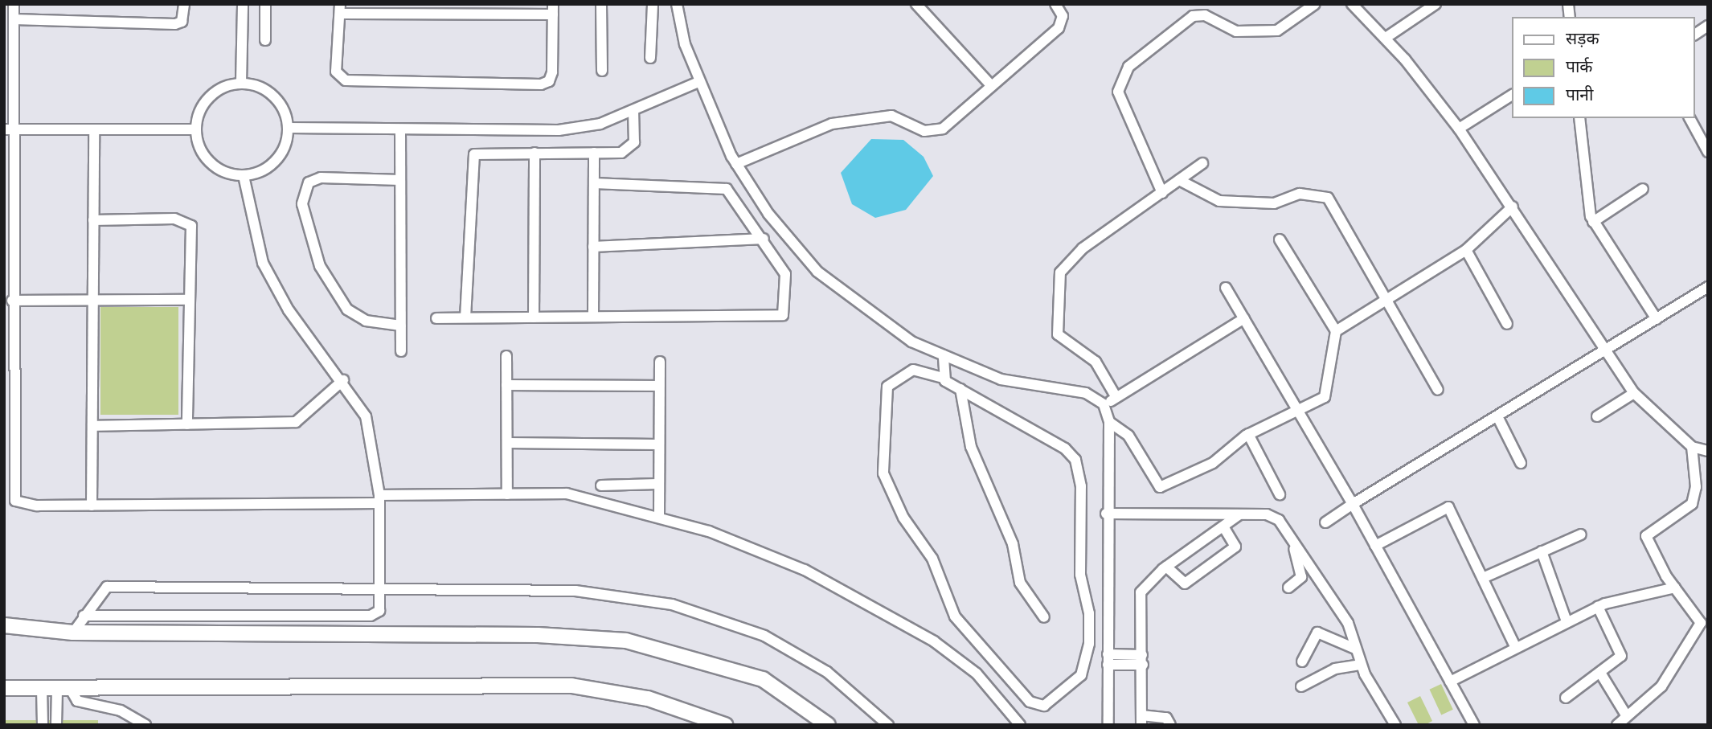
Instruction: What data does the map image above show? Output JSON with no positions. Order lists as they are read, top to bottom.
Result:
{
  "legend": ["सड़क", "पार्क", "पानी"]
}
